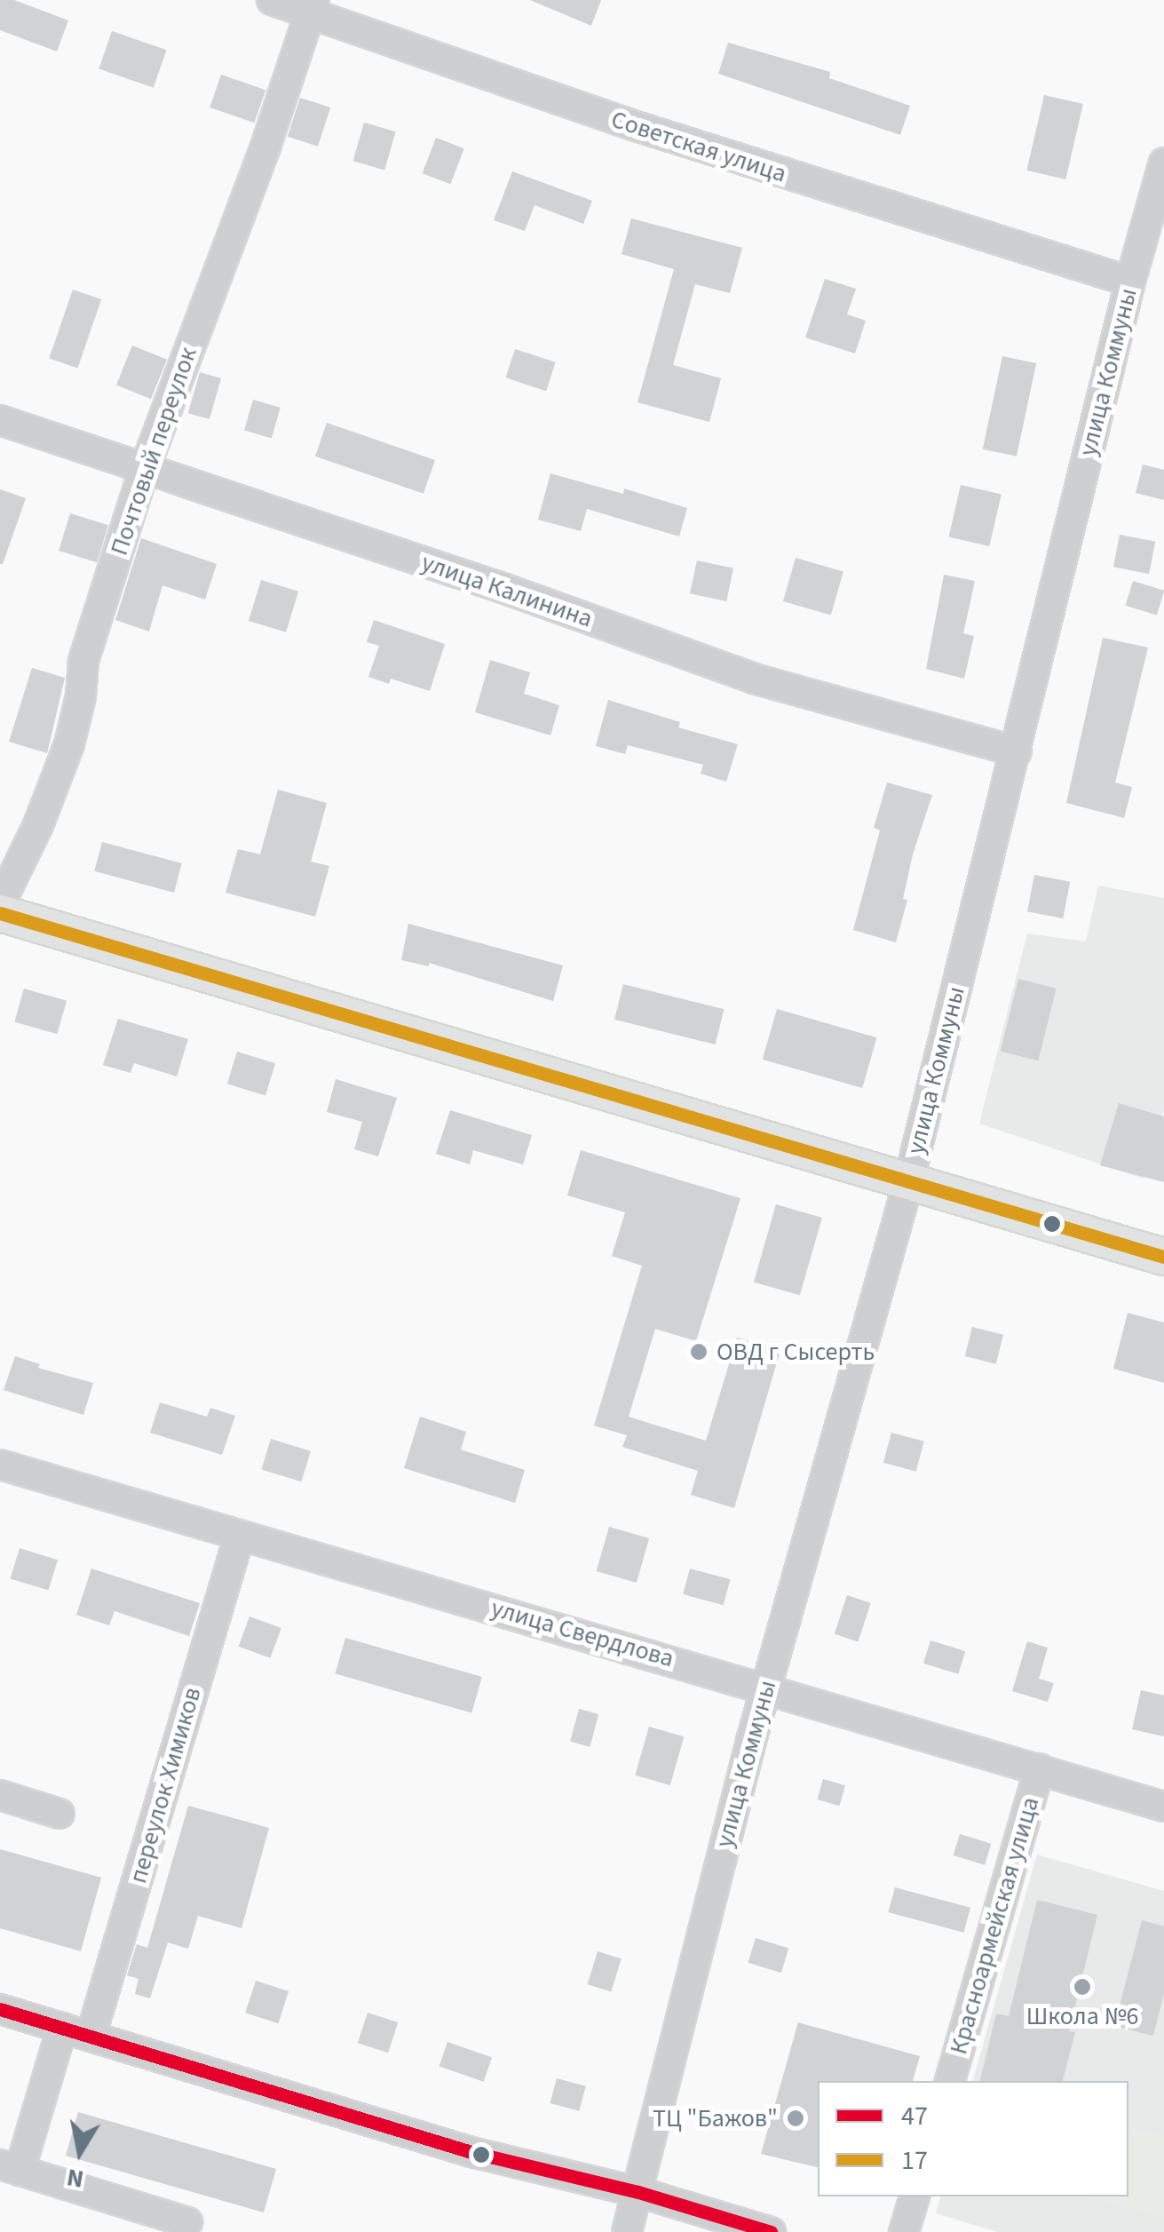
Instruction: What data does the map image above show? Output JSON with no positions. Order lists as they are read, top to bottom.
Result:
{
  "streets": {
    "street": [
      "Советская улица",
      "улица Коммуны",
      "Почтовый переулок",
      "улица Калинина",
      "улица Свердлова",
      "переулок Химиков",
      "Красноармейская улица"
    ]
  },
  "crossings": [
    ["Советская улица", "улица Коммуны"],
    ["Советская улица", "Почтовый переулок"],
    ["улица Коммуны", "улица Калинина"],
    ["улица Коммуны", "улица Свердлова"],
    ["Почтовый переулок", "улица Калинина"],
    ["улица Свердлова", "переулок Химиков"],
    ["улица Свердлова", "Красноармейская улица"]
  ],
  "places": ["ОВД г Сысерть", "Школа №6", "ТЦ \"Бажов\""],
  "lines": ["transit line 17", "transit line 47"],
  "legend": ["47", "17"],
  "north": "bottom"
}
